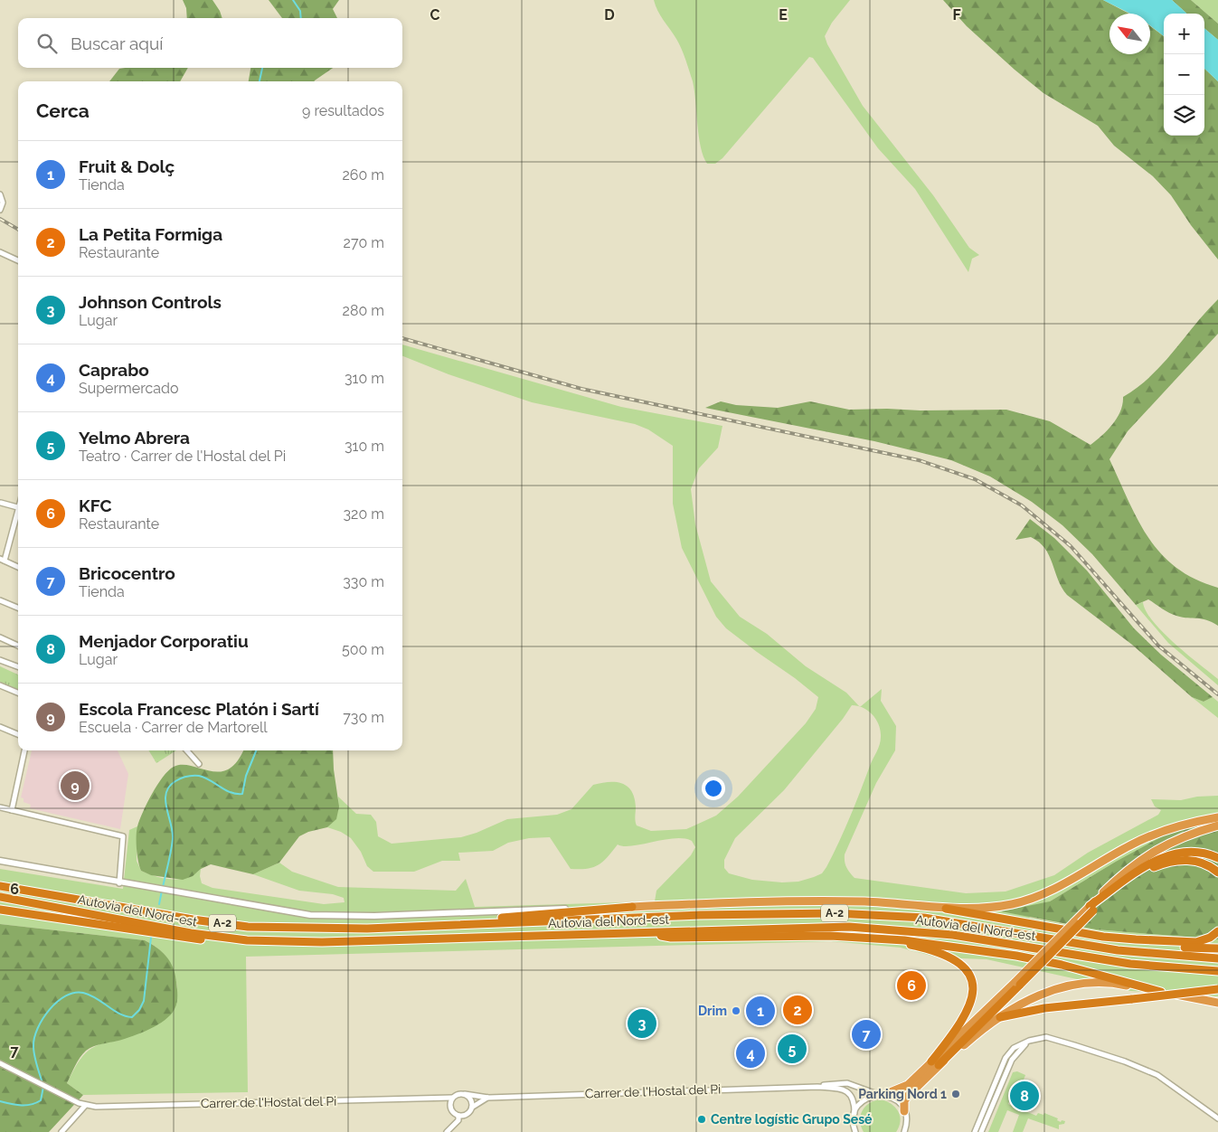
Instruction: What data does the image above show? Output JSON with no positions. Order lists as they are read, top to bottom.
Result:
{
  "streets": {
    "highway": ["Autovia del Nord-est", "A-2"],
    "street": ["Carrer de l'Hostal del Pi"]
  },
  "places": ["Drim", "Parking Nord 1", "Centre logístic Grupo Sesé"],
  "north": "top left",
  "page": {
    "map_buttons": ["+", "−"],
    "search": "Buscar aquí",
    "heading": ["Cerca", "9 resultados"],
    "list": [
      {
        "mark": "1",
        "name": "Fruit & Dolç",
        "note": "Tienda",
        "value": "260 m"
      },
      {
        "mark": "2",
        "name": "La Petita Formiga",
        "note": "Restaurante",
        "value": "270 m"
      },
      {
        "mark": "3",
        "name": "Johnson Controls",
        "note": "Lugar",
        "value": "280 m"
      },
      {
        "mark": "4",
        "name": "Caprabo",
        "note": "Supermercado",
        "value": "310 m"
      },
      {
        "mark": "5",
        "name": "Yelmo Abrera",
        "note": "Teatro · Carrer de l'Hostal del Pi",
        "value": "310 m"
      },
      {
        "mark": "6",
        "name": "KFC",
        "note": "Restaurante",
        "value": "320 m"
      },
      {
        "mark": "7",
        "name": "Bricocentro",
        "note": "Tienda",
        "value": "330 m"
      },
      {
        "mark": "8",
        "name": "Menjador Corporatiu",
        "note": "Lugar",
        "value": "500 m"
      },
      {
        "mark": "9",
        "name": "Escola Francesc Platón i Sartí",
        "note": "Escuela · Carrer de Martorell",
        "value": "730 m"
      }
    ],
    "pins": [
      "9",
      "6",
      "2",
      "1",
      "3",
      "7",
      "5",
      "4",
      "8"
    ]
  },
  "grid": {
    "columns": [
      "C",
      "D",
      "E",
      "F"
    ],
    "rows": ["6", "7"]
  }
}
